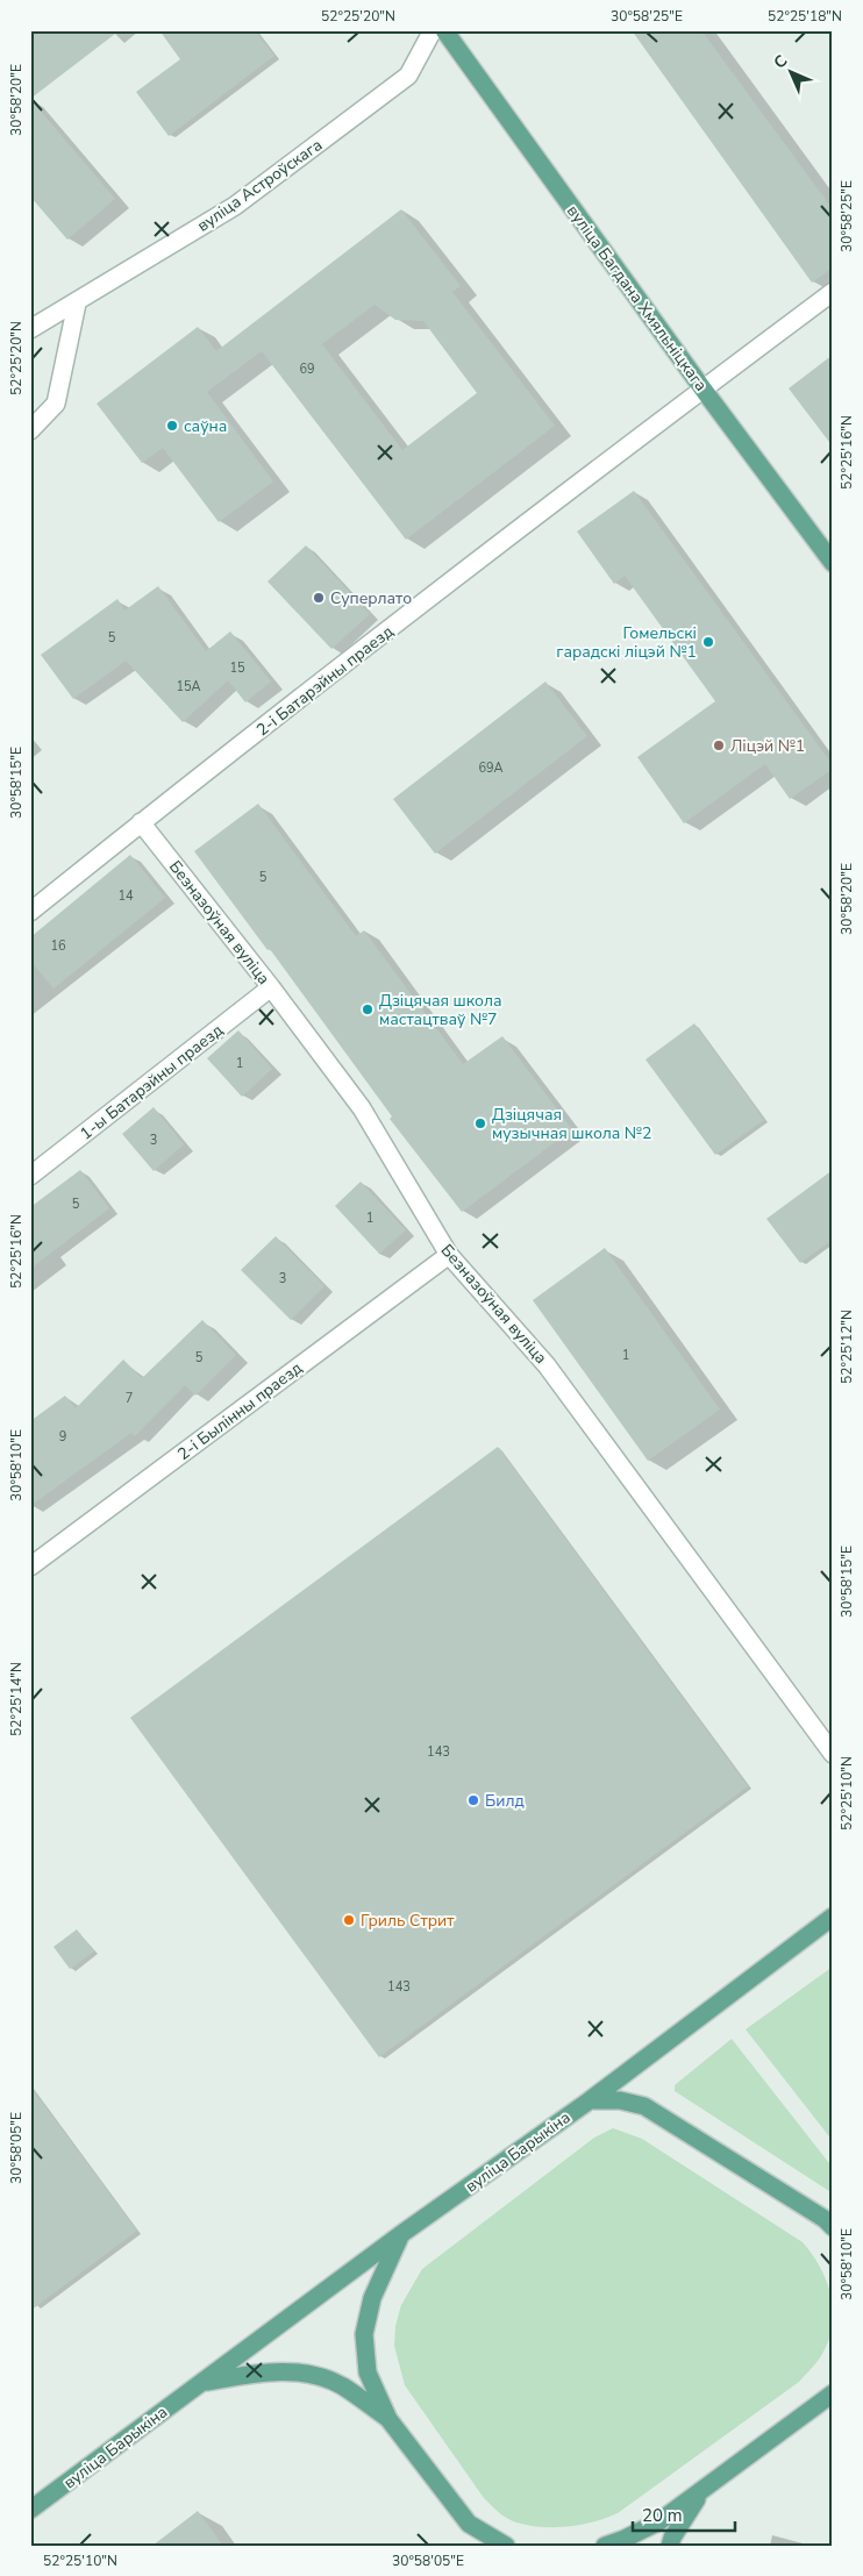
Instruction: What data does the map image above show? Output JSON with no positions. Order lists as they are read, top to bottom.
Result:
{
  "streets": {
    "main road": ["вуліца Багдана Хмяльніцкага", "вуліца Барыкіна"],
    "street": [
      "вуліца Астроўскага",
      "2-і Батарэйны праезд",
      "Безназоўная вуліца",
      "1-ы Батарэйны праезд",
      "2-і Былінны праезд"
    ]
  },
  "crossings": [
    ["вуліца Багдана Хмяльніцкага", "2-і Батарэйны праезд"],
    ["2-і Батарэйны праезд", "Безназоўная вуліца"],
    ["Безназоўная вуліца", "1-ы Батарэйны праезд"],
    ["Безназоўная вуліца", "2-і Былінны праезд"]
  ],
  "places": [
    "саўна",
    "Суперлато",
    "Гомельскі гарадскі ліцэй №1",
    "Ліцэй №1",
    "Дзіцячая школа мастацтваў №7",
    "Дзіцячая музычная школа №2",
    "Билд",
    "Гриль Стрит"
  ],
  "house_numbers": [
    "69",
    "5",
    "15",
    "15А",
    "69А",
    "5",
    "14",
    "16",
    "1",
    "3",
    "5",
    "1",
    "3",
    "1",
    "5",
    "7",
    "9",
    "143",
    "143"
  ],
  "scale_bar": "20 m",
  "north": "top left",
  "coordinates": [
    "52°25'20\"N",
    "30°58'25\"E",
    "52°25'18\"N",
    "30°58'20\"E",
    "52°25'16\"N",
    "30°58'15\"E",
    "52°25'12\"N",
    "30°58'10\"E",
    "52°25'14\"N",
    "52°25'10\"N",
    "30°58'05\"E"
  ]
}
